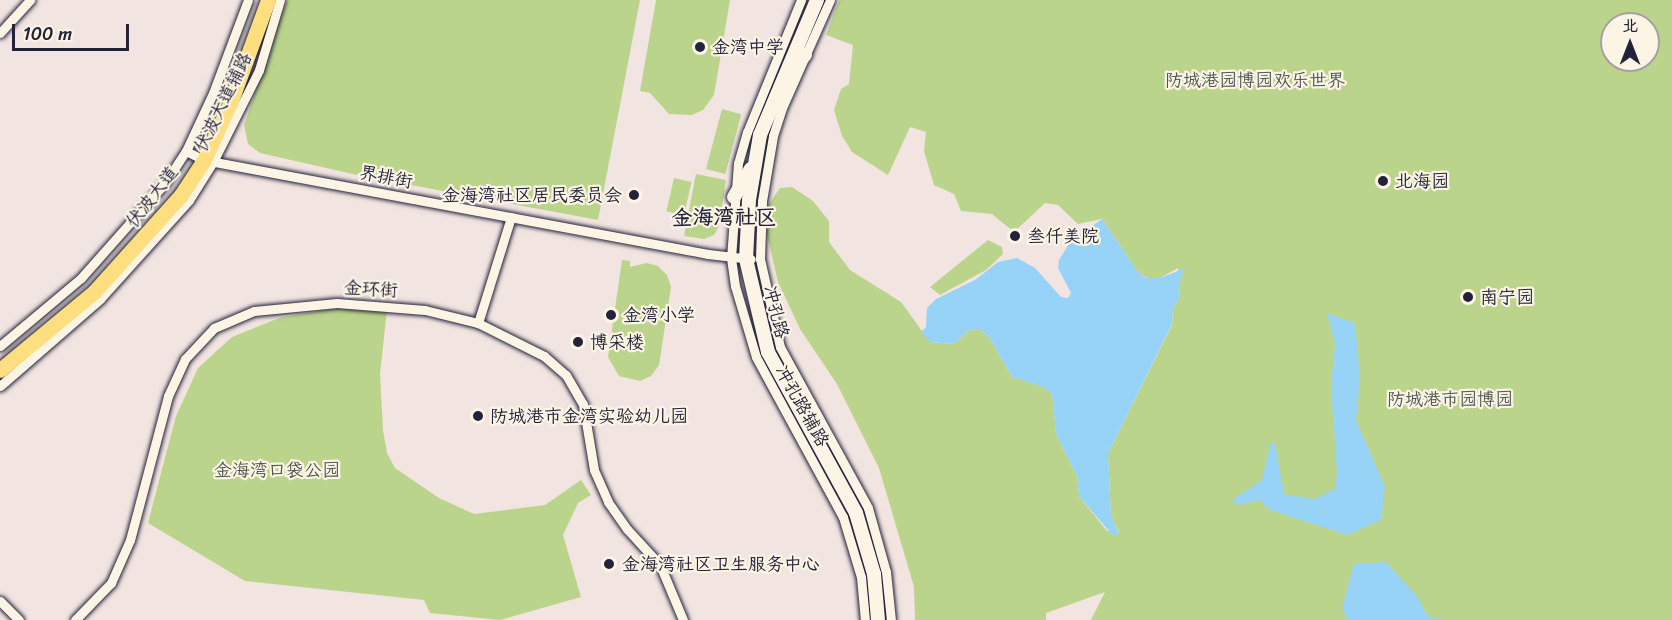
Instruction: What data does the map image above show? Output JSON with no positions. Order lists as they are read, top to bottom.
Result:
{
  "streets": {
    "main road": ["伏波大道", "冲孔路"],
    "street": [
      "伏波大道辅路",
      "界排街",
      "金环街",
      "冲孔路辅路"
    ]
  },
  "crossings": [
    ["伏波大道辅路", "界排街"],
    ["伏波大道辅路", "伏波大道"],
    ["界排街", "伏波大道"],
    ["界排街", "冲孔路"],
    ["界排街", "冲孔路辅路"],
    ["冲孔路", "冲孔路辅路"]
  ],
  "districts": ["金海湾社区"],
  "parks": ["防城港园博园欢乐世界", "防城港市园博园", "金海湾口袋公园"],
  "places": [
    "金湾中学",
    "北海园",
    "金海湾社区居民委员会",
    "叁仟美院",
    "南宁园",
    "金湾小学",
    "博采楼",
    "防城港市金湾实验幼儿园",
    "金海湾社区卫生服务中心"
  ],
  "scale_bar": "100 m",
  "north": "top"
}
